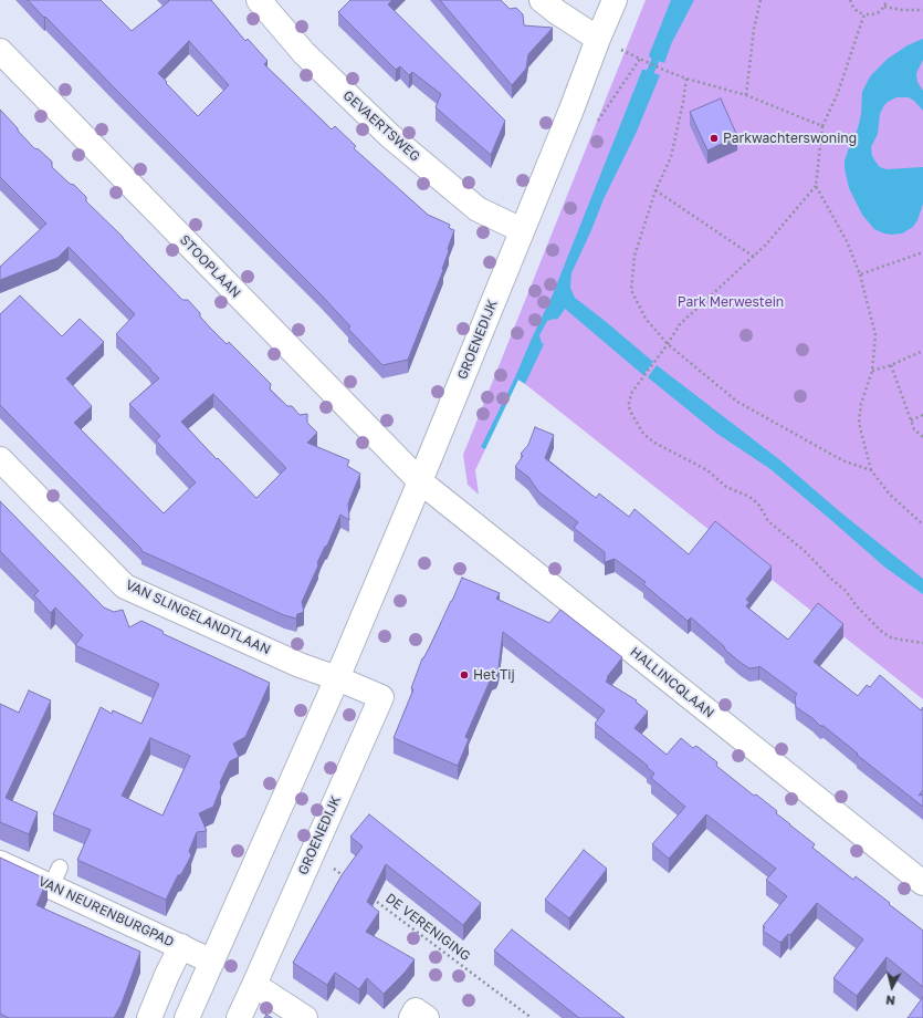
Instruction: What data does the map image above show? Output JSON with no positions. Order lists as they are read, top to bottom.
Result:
{
  "streets": {
    "street": [
      "GEVAERTSWEG",
      "STOOPLAAN",
      "GROENEDIJK",
      "VAN SLINGELANDTLAAN",
      "HALLINCQLAAN",
      "VAN NEURENBURGPAD"
    ],
    "path": ["DE VERENIGING"]
  },
  "crossings": [
    ["GEVAERTSWEG", "GROENEDIJK"],
    ["STOOPLAAN", "GROENEDIJK"],
    ["STOOPLAAN", "HALLINCQLAAN"],
    ["GROENEDIJK", "VAN SLINGELANDTLAAN"],
    ["GROENEDIJK", "HALLINCQLAAN"],
    ["GROENEDIJK", "VAN NEURENBURGPAD"]
  ],
  "parks": ["Park Merwestein"],
  "places": ["Parkwachterswoning", "Het Tij"],
  "north": "bottom"
}
